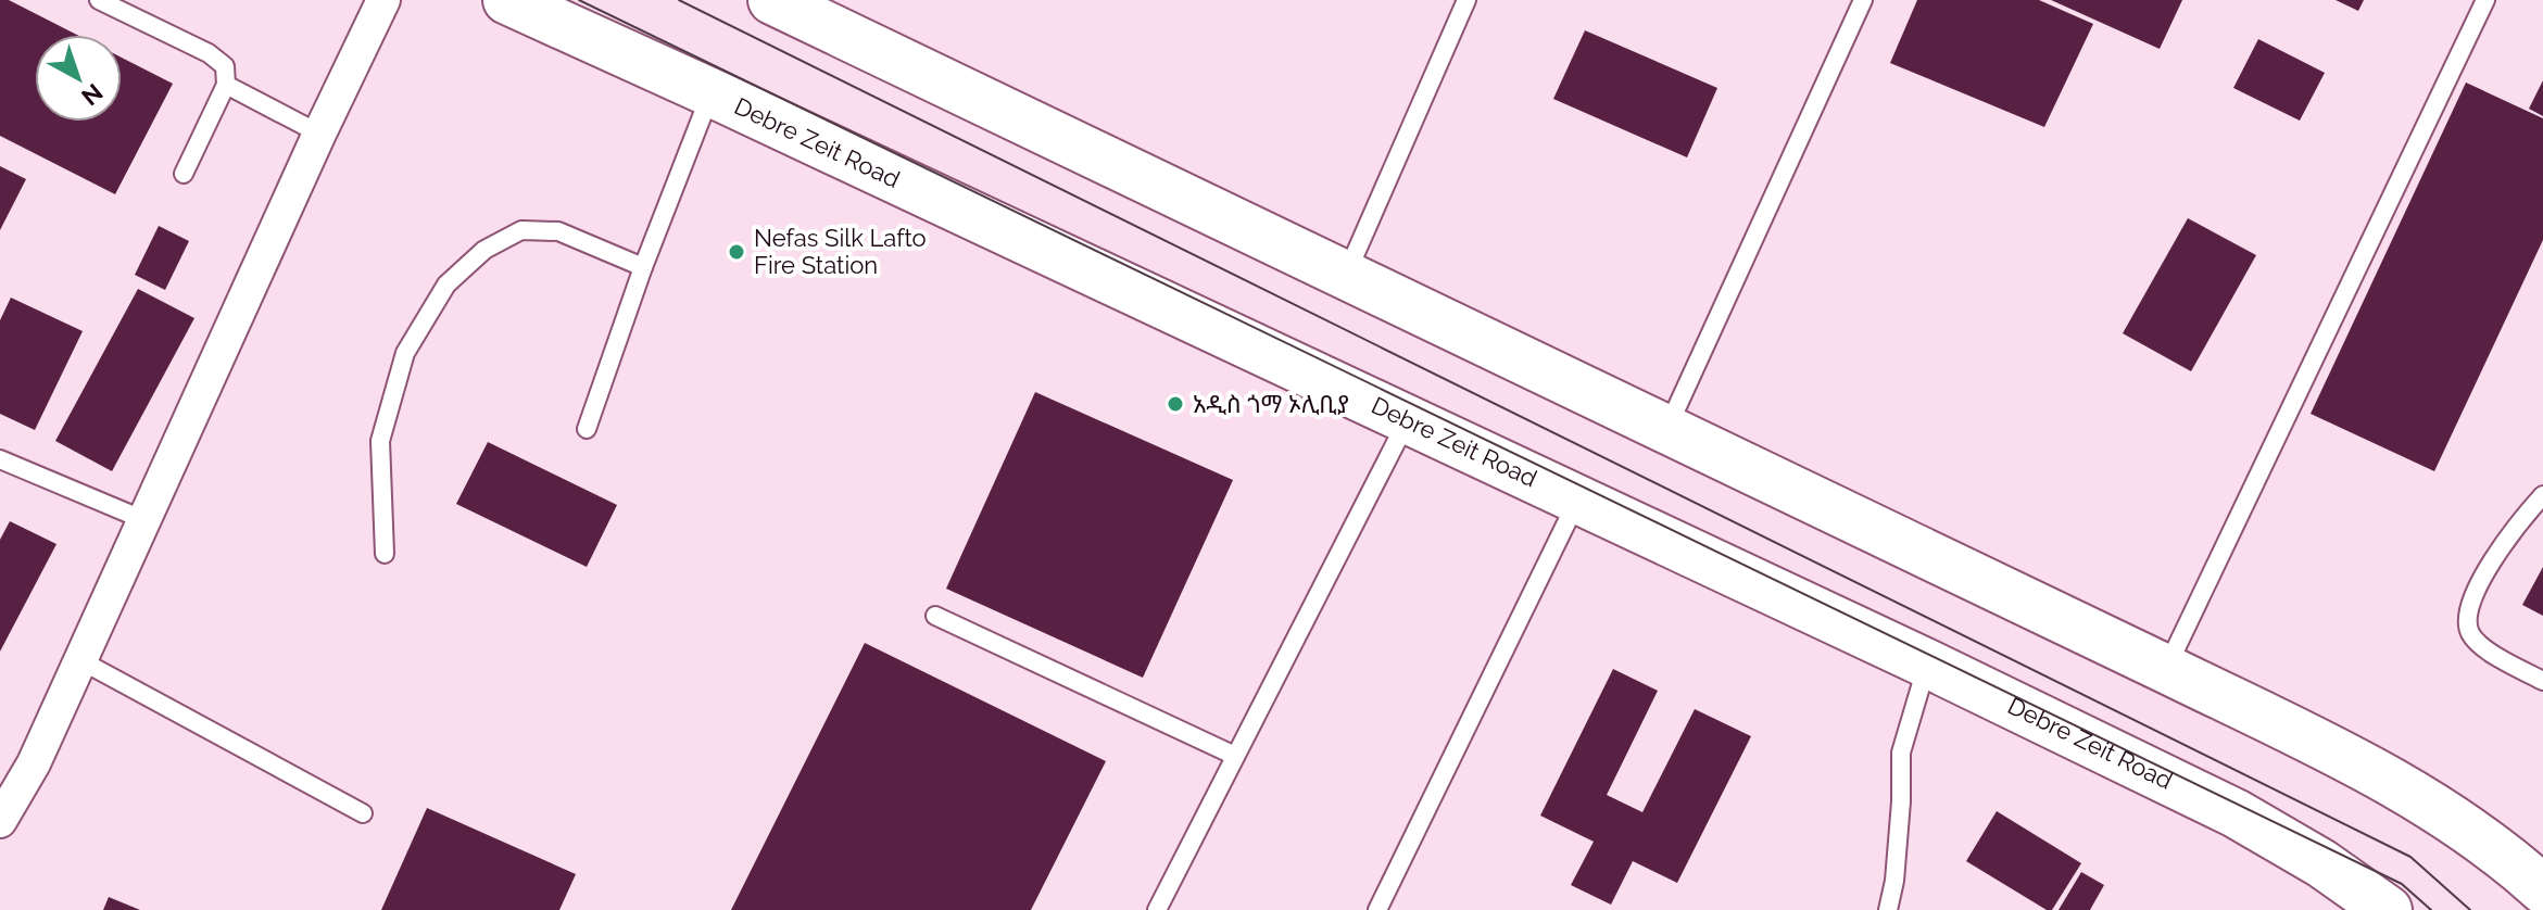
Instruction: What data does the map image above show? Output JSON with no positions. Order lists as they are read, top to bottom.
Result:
{
  "streets": {
    "main road": ["Debre Zeit Road"]
  },
  "places": ["Nefas Silk Lafto Fire Station", "አዲስ ጎማ ኦሊቢያ"],
  "north": "bottom right"
}
